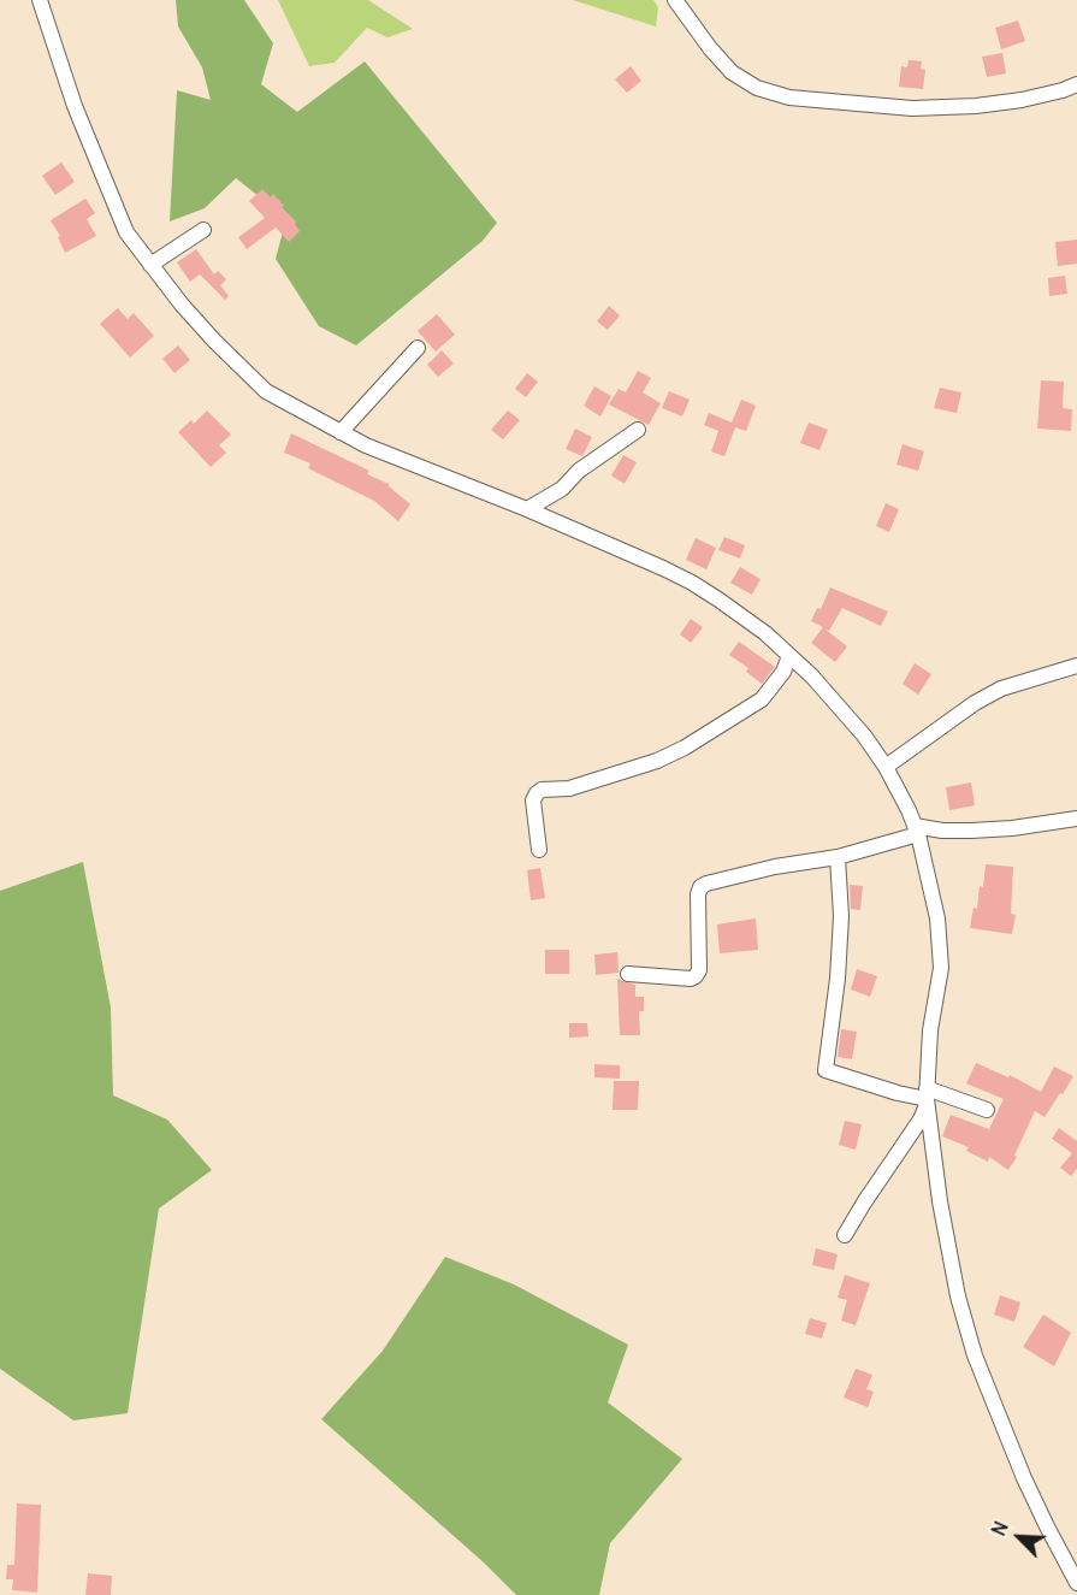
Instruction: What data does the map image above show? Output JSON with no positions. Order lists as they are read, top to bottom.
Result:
{
  "north": "top left"
}
